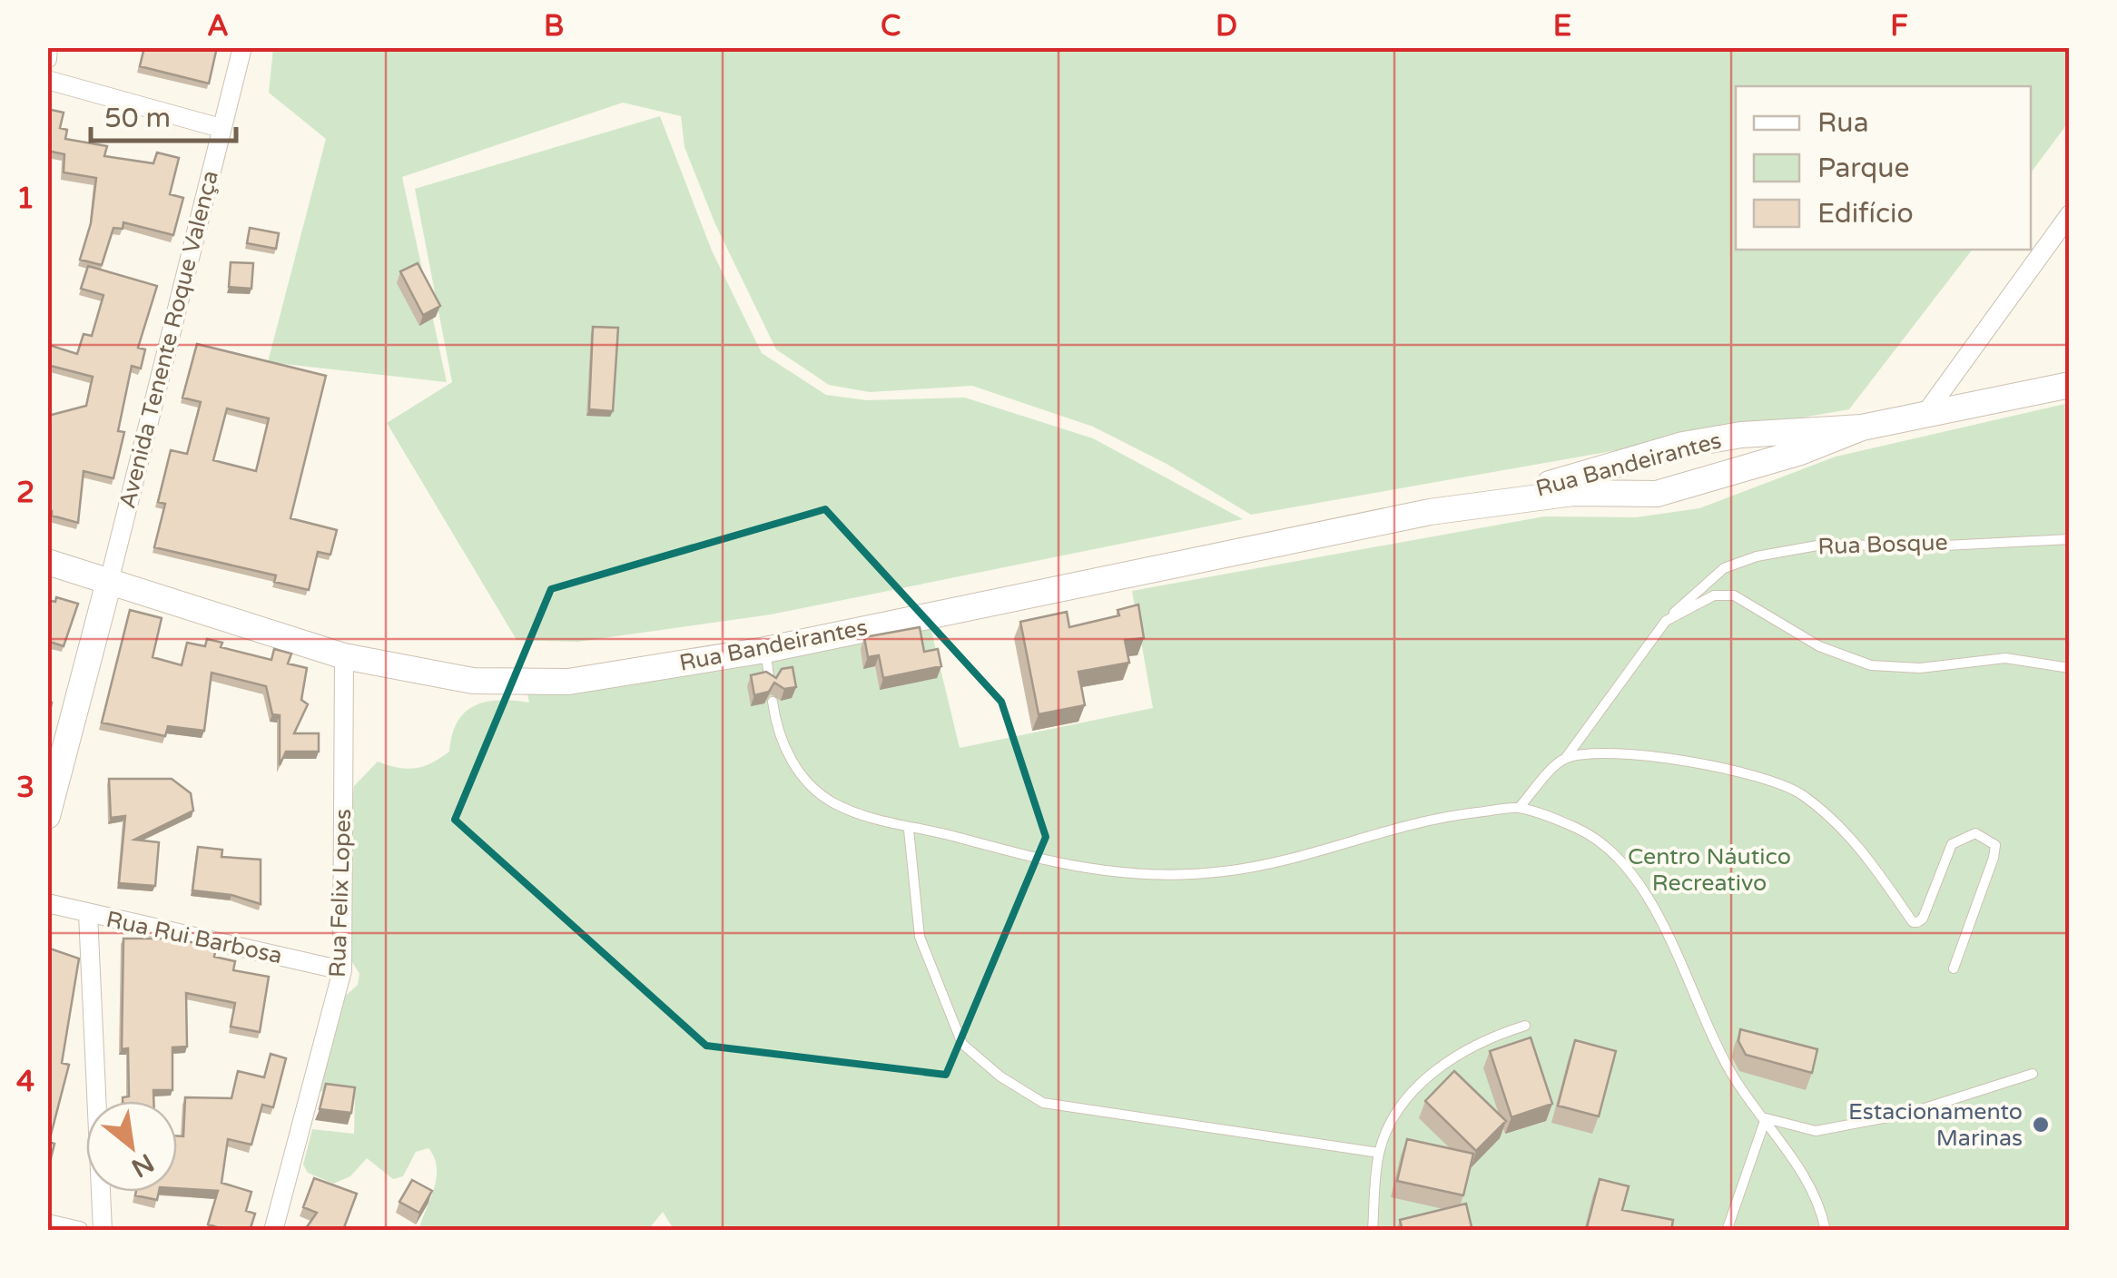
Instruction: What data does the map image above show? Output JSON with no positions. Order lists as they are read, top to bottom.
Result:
{
  "streets": {
    "street": [
      "Avenida Tenente Roque Valença",
      "Rua Bandeirantes",
      "Rua Felix Lopes",
      "Rua Rui Barbosa"
    ],
    "lane": ["Rua Bosque"]
  },
  "crossings": [
    ["Avenida Tenente Roque Valença", "Rua Bandeirantes"],
    ["Rua Bandeirantes", "Rua Felix Lopes"],
    ["Rua Felix Lopes", "Rua Rui Barbosa"]
  ],
  "parks": ["Centro Náutico Recreativo"],
  "places": ["Estacionamento Marinas"],
  "legend": ["Rua", "Parque", "Edifício"],
  "scale_bar": "50 m",
  "north": "bottom right",
  "grid": {
    "columns": [
      "A",
      "B",
      "C",
      "D",
      "E",
      "F"
    ],
    "rows": [
      "1",
      "2",
      "3",
      "4"
    ]
  }
}
